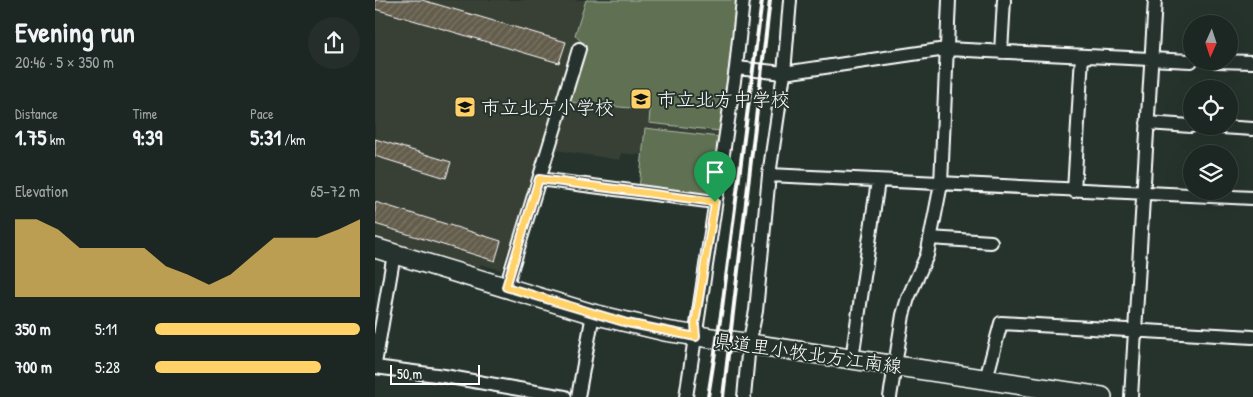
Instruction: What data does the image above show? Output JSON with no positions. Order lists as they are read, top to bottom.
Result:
{
  "streets": {
    "main road": ["県道里小牧北方江南線"]
  },
  "places": {
    "school or university": ["市立北方中学校", "市立北方小学校"]
  },
  "scale_bar": "50 m",
  "north": "bottom",
  "page": {
    "heading": ["Evening run", "20:46 · 5 × 350 m"],
    "stats": [
      ["Distance", "1.75 km"],
      ["Time", "9:39"],
      ["Pace", "5:31 /km"]
    ],
    "chart": ["Elevation", "65–72 m"],
    "list": [
      {
        "name": "350 m",
        "note": "5:11"
      },
      {
        "name": "700 m",
        "note": "5:28"
      }
    ],
    "scale": "50 m"
  }
}
